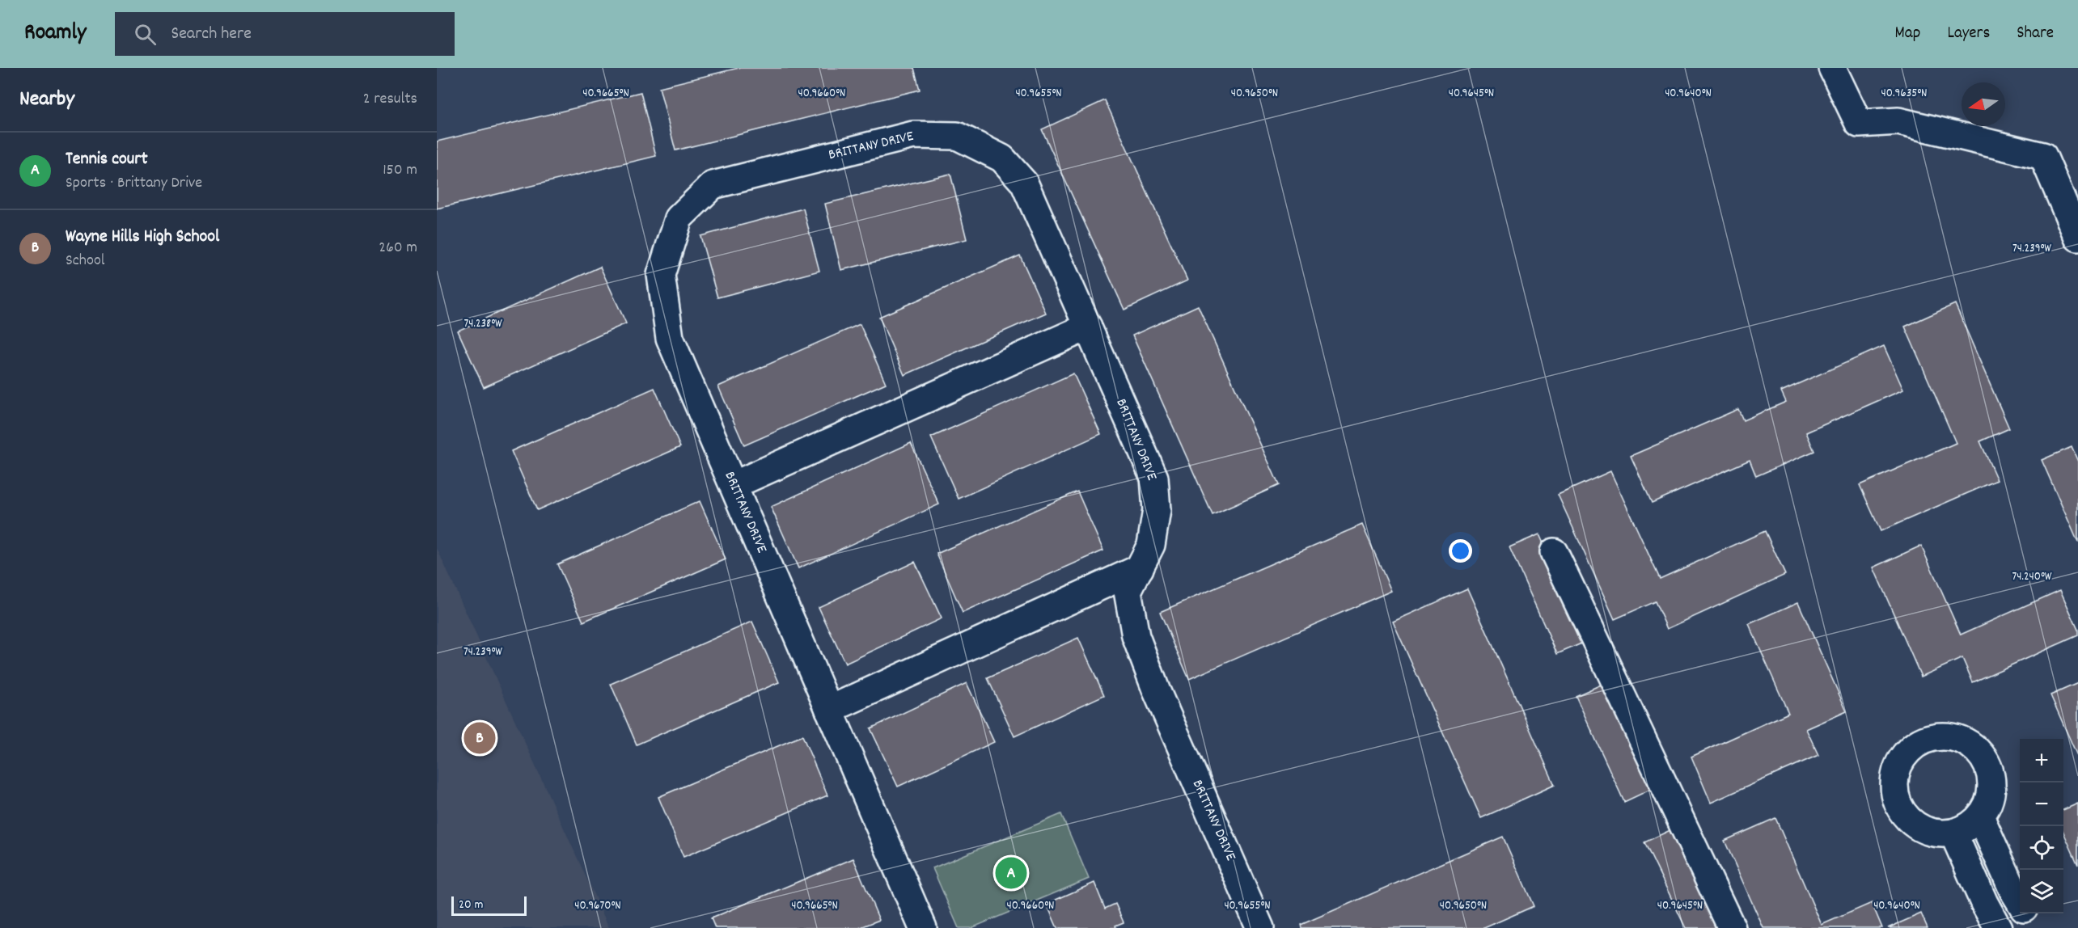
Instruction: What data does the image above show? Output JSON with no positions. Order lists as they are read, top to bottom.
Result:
{
  "streets": {
    "street": ["BRITTANY DRIVE"]
  },
  "scale_bar": "20 m",
  "north": "left",
  "page": {
    "header": "Roamly",
    "search": "Search here",
    "nav": ["Map", "Layers", "Share"],
    "heading": ["Nearby", "2 results"],
    "list": [
      {
        "mark": "A",
        "name": "Tennis court",
        "note": "Sports · Brittany Drive",
        "value": "150 m"
      },
      {
        "mark": "B",
        "name": "Wayne Hills High School",
        "note": "School",
        "value": "260 m"
      }
    ],
    "pins": ["B", "A"],
    "map_buttons": ["+", "−"],
    "scale": "20 m"
  },
  "coordinates": [
    "40.9665°N",
    "40.9660°N",
    "40.9655°N",
    "40.9650°N",
    "40.9645°N",
    "40.9640°N",
    "40.9635°N",
    "74.239°W",
    "74.238°W",
    "74.240°W",
    "40.9670°N"
  ]
}
